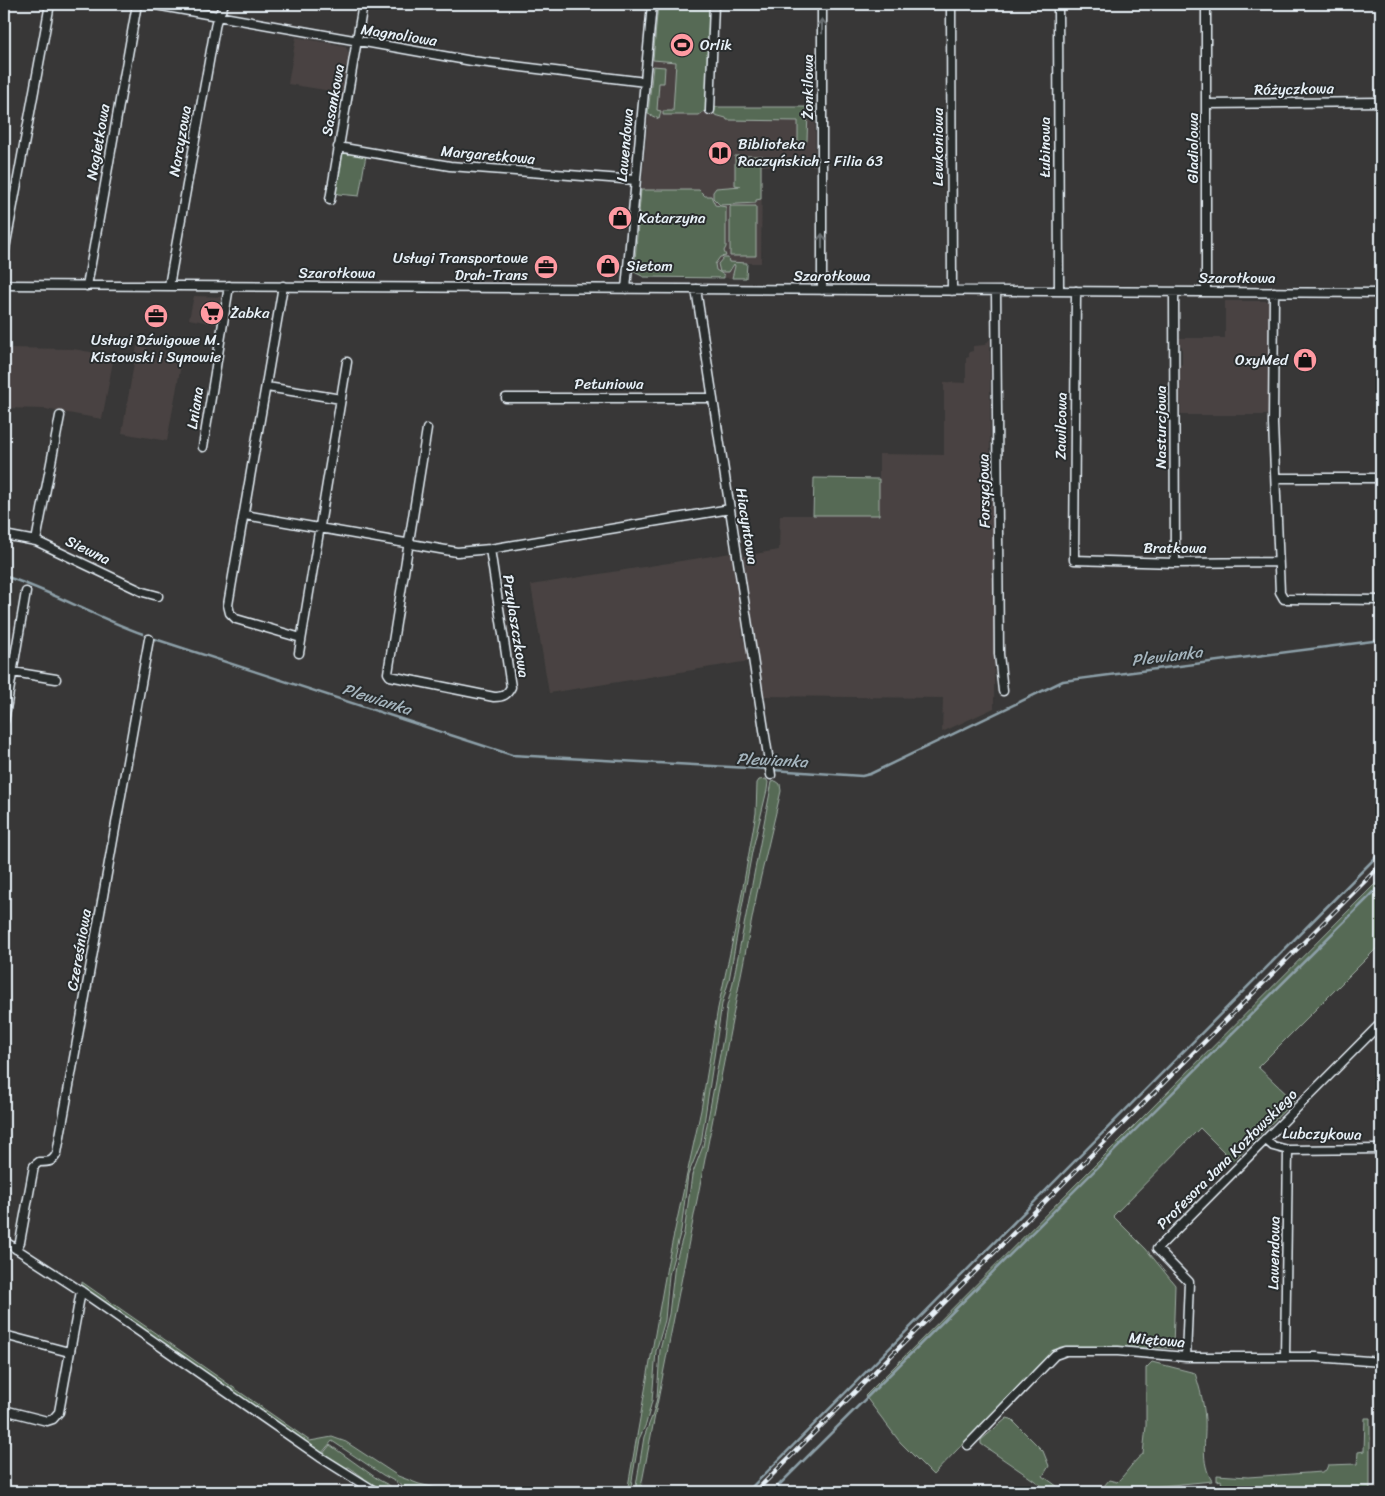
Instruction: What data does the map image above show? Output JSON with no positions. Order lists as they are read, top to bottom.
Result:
{
  "streets": {
    "street": [
      "Magnoliowa",
      "Żonkilowa",
      "Różyczkowa",
      "Sasankowa",
      "Narcyzowa",
      "Nagietkowa",
      "Lawendowa",
      "Lewkoniowa",
      "Łubinowa",
      "Gladiolowa",
      "Margaretkowa",
      "Szarotkowa",
      "Petuniowa",
      "Lniana",
      "Zawilcowa",
      "Nasturcjowa",
      "Forsycjowa",
      "Hiacyntowa",
      "Bratkowa",
      "Siewna",
      "Przylaszczkowa",
      "Czereśniowa",
      "Lubczykowa",
      "Profesora Jana Kozłowskiego",
      "Miętowa"
    ]
  },
  "crossings": [
    ["Magnoliowa", "Sasankowa"],
    ["Magnoliowa", "Narcyzowa"],
    ["Magnoliowa", "Lawendowa"],
    ["Żonkilowa", "Szarotkowa"],
    ["Różyczkowa", "Gladiolowa"],
    ["Sasankowa", "Margaretkowa"],
    ["Narcyzowa", "Szarotkowa"],
    ["Nagietkowa", "Szarotkowa"],
    ["Lawendowa", "Margaretkowa"],
    ["Lawendowa", "Szarotkowa"],
    ["Lawendowa", "Lubczykowa"],
    ["Lawendowa", "Miętowa"],
    ["Lewkoniowa", "Szarotkowa"],
    ["Łubinowa", "Szarotkowa"],
    ["Gladiolowa", "Szarotkowa"],
    ["Szarotkowa", "Lniana"],
    ["Szarotkowa", "Zawilcowa"],
    ["Szarotkowa", "Nasturcjowa"],
    ["Szarotkowa", "Forsycjowa"],
    ["Szarotkowa", "Hiacyntowa"],
    ["Petuniowa", "Hiacyntowa"],
    ["Zawilcowa", "Bratkowa"],
    ["Nasturcjowa", "Bratkowa"],
    ["Lubczykowa", "Profesora Jana Kozłowskiego"],
    ["Profesora Jana Kozłowskiego", "Miętowa"]
  ],
  "one_way": ["Żonkilowa"],
  "water": ["Plewianka"],
  "places": {
    "sports": ["Orlik"],
    "library": ["Biblioteka Raczyńskich - Filia 63"],
    "shop": ["Katarzyna", "Sietom", "OxyMed"],
    "office": ["Usługi Transportowe Drah-Trans", "Usługi Dźwigowe M. Kistowski i Synowie"],
    "supermarket": ["Żabka"]
  }
}
